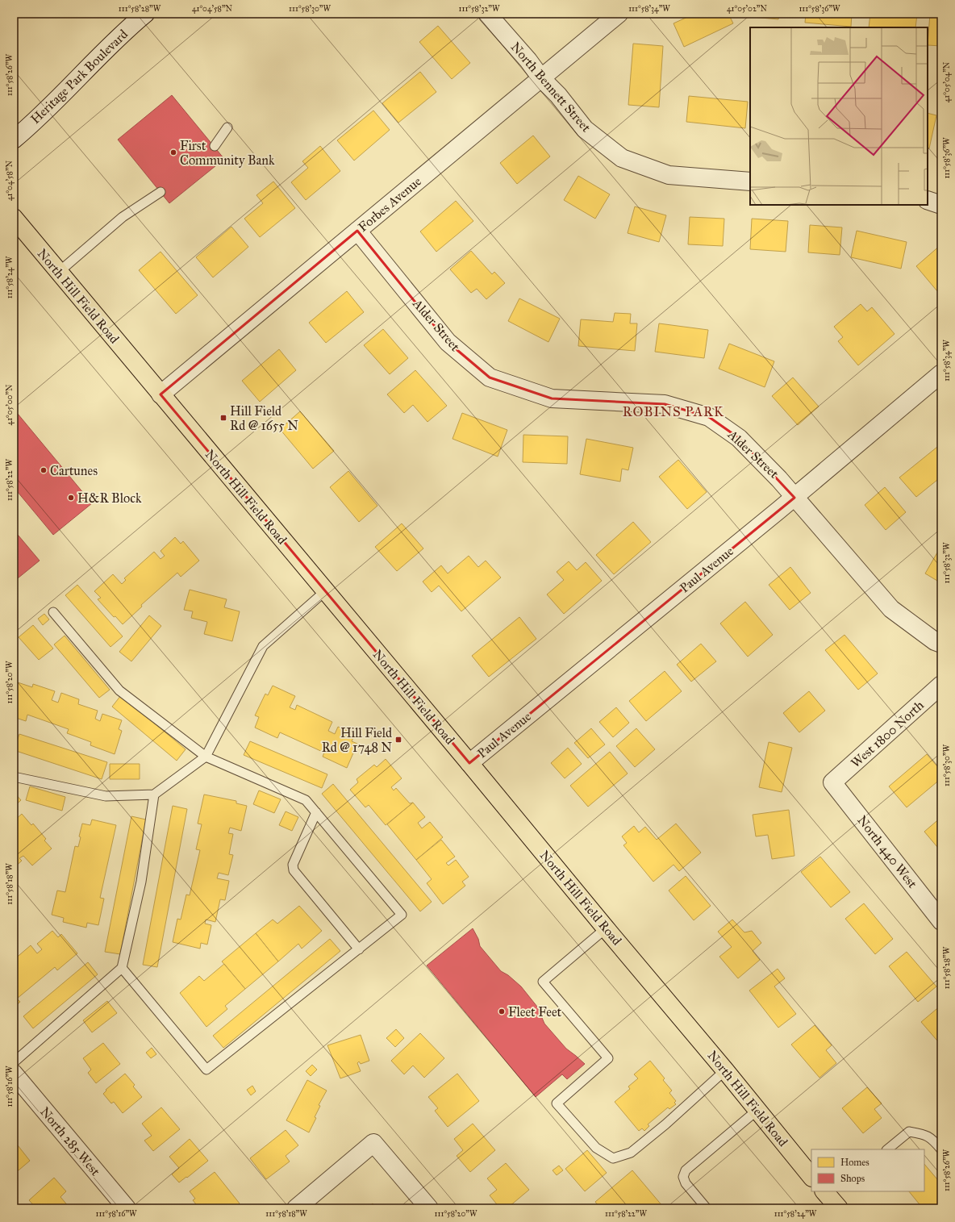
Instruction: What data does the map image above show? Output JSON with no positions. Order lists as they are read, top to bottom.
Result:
{
  "streets": {
    "main road": ["North Hill Field Road"],
    "street": [
      "Heritage Park Boulevard",
      "North Bennett Street",
      "Forbes Avenue",
      "Alder Street",
      "Paul Avenue",
      "West 1800 North",
      "North 440 West",
      "North 285 West"
    ]
  },
  "crossings": [
    ["North Bennett Street", "Forbes Avenue"],
    ["Forbes Avenue", "North Hill Field Road"],
    ["Forbes Avenue", "Alder Street"],
    ["North Hill Field Road", "Paul Avenue"],
    ["Alder Street", "Paul Avenue"],
    ["West 1800 North", "North 440 West"]
  ],
  "districts": ["ROBINS PARK"],
  "places": {
    "other": [
      "First Community Bank",
      "Cartunes",
      "H&R Block",
      "Fleet Feet"
    ],
    "transit": ["Hill Field Rd @ 1655 N", "Hill Field Rd @ 1748 N"]
  },
  "legend": ["Homes", "Shops"],
  "coordinates": [
    "111°58'28\"W",
    "41°04'58\"N",
    "111°58'30\"W",
    "111°58'32\"W",
    "111°58'34\"W",
    "41°05'02\"N",
    "111°58'36\"W",
    "111°58'26\"W",
    "41°05'04\"N",
    "111°58'24\"W",
    "41°05'00\"N",
    "111°58'22\"W",
    "111°58'20\"W",
    "111°58'18\"W",
    "111°58'16\"W"
  ]
}
